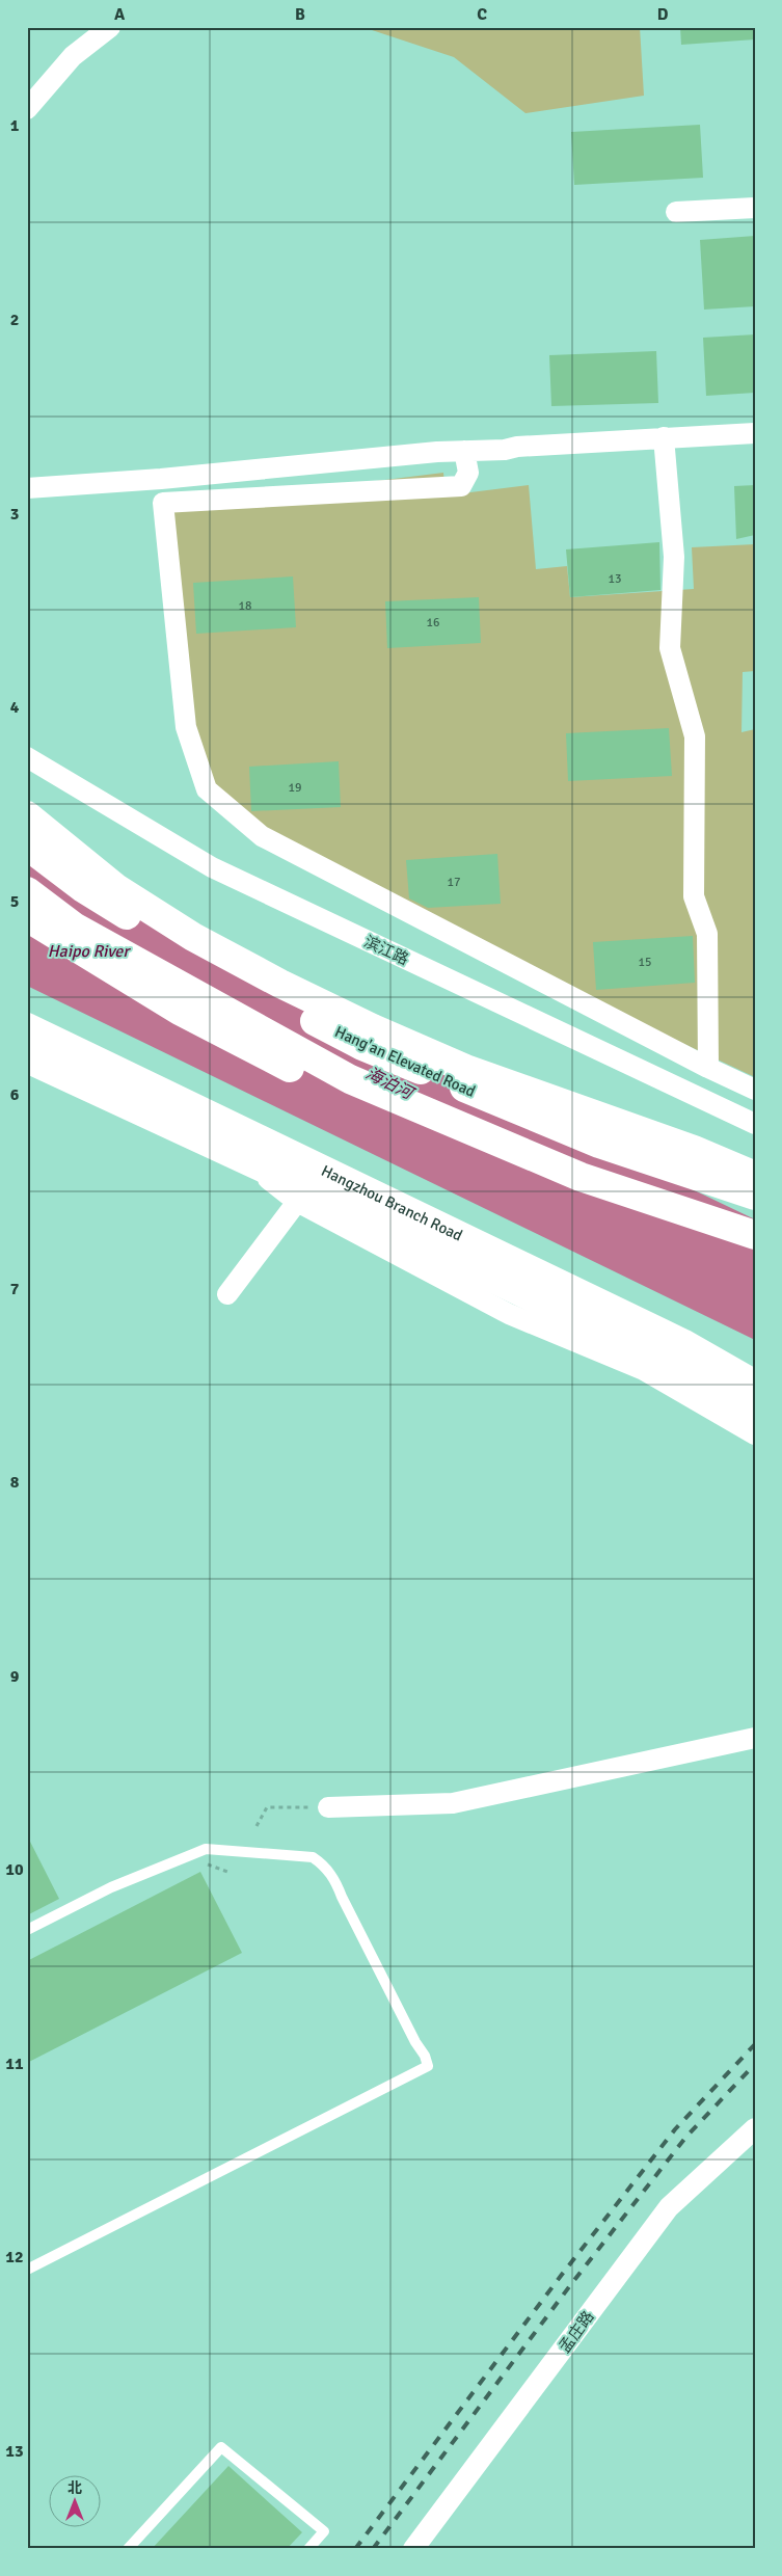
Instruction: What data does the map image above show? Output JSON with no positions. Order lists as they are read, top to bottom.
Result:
{
  "streets": {
    "main road": ["Hang'an Elevated Road", "Hangzhou Branch Road"],
    "street": ["滨江路", "孟庄路"]
  },
  "water": ["Haipo River", "海泊河"],
  "house_numbers": [
    "13",
    "18",
    "16",
    "19",
    "17",
    "15"
  ],
  "north": "top",
  "grid": {
    "columns": [
      "A",
      "B",
      "C",
      "D"
    ],
    "rows": [
      "1",
      "2",
      "3",
      "4",
      "5",
      "6",
      "7",
      "8",
      "9",
      "10",
      "11",
      "12",
      "13"
    ]
  }
}
